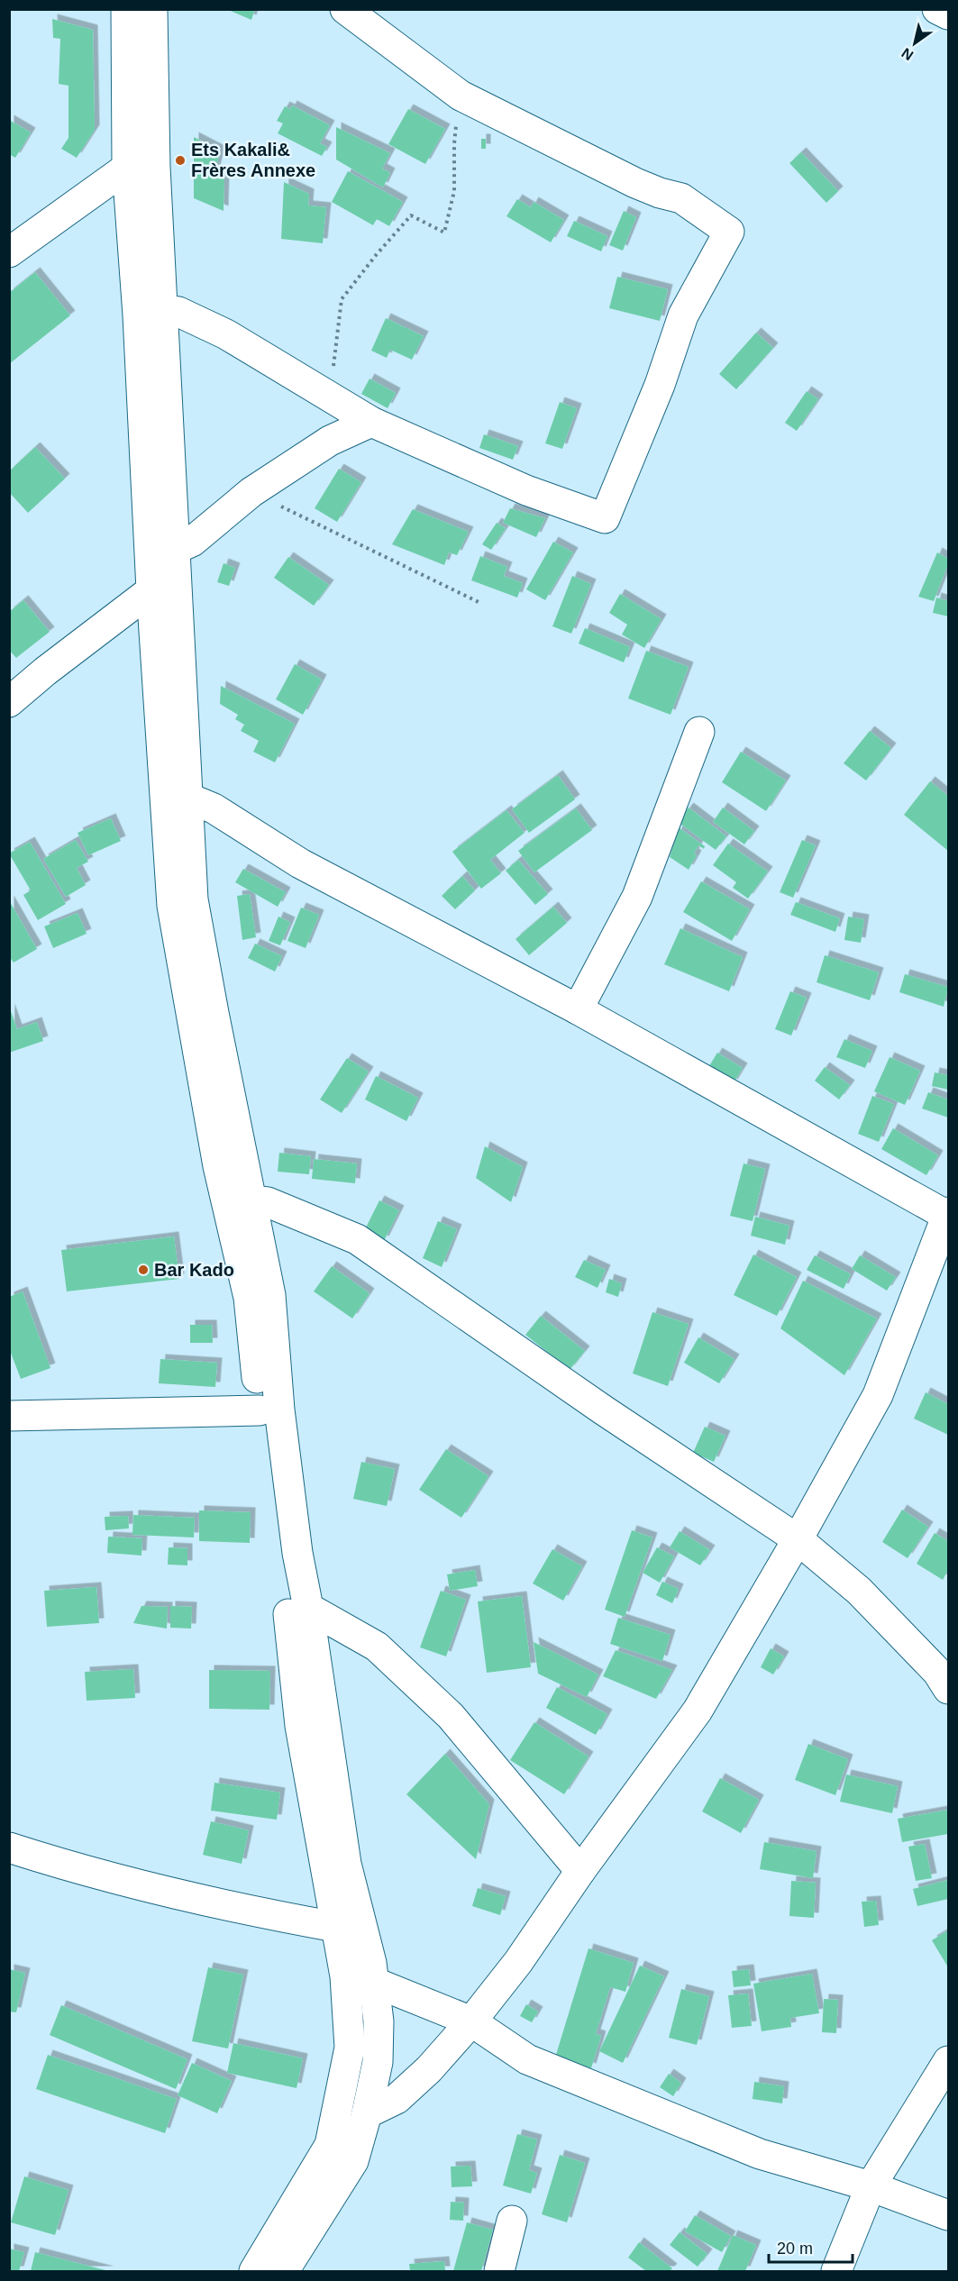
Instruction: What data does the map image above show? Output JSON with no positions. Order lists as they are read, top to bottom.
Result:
{
  "places": ["Ets Kakali& Frères Annexe", "Bar Kado"],
  "scale_bar": "20 m",
  "north": "bottom left"
}
